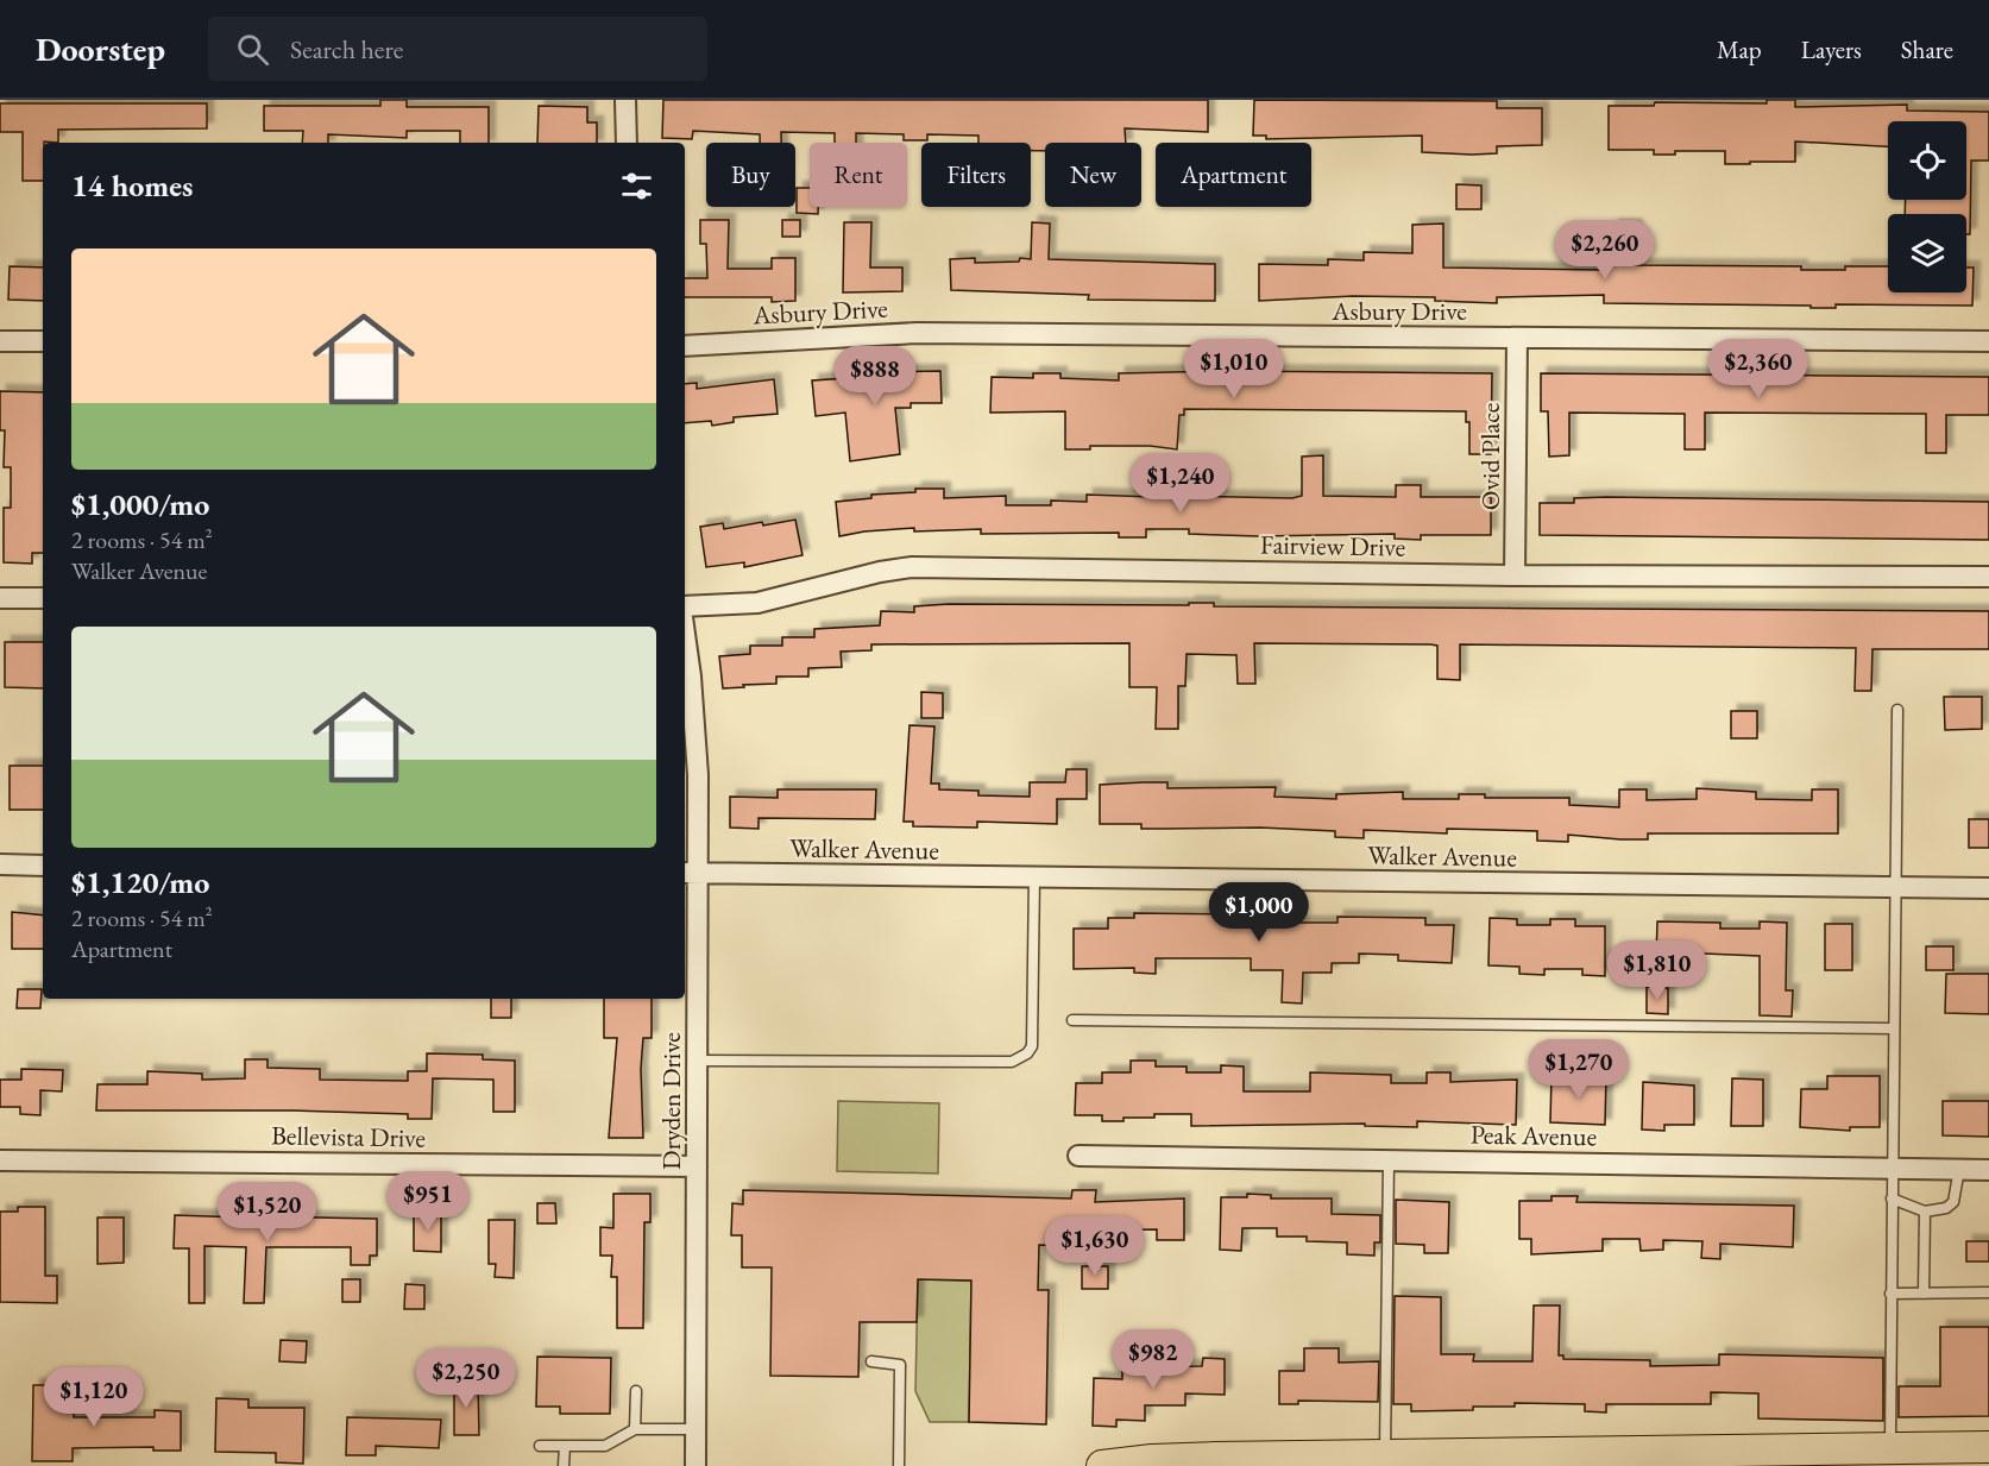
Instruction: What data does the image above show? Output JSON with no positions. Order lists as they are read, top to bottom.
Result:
{
  "streets": {
    "street": [
      "Asbury Drive",
      "Ovid Place",
      "Fairview Drive",
      "Walker Avenue",
      "Dryden Drive",
      "Peak Avenue",
      "Bellevista Drive"
    ]
  },
  "crossings": [
    ["Asbury Drive", "Ovid Place"],
    ["Ovid Place", "Fairview Drive"],
    ["Walker Avenue", "Dryden Drive"],
    ["Dryden Drive", "Bellevista Drive"]
  ],
  "page": {
    "header": "Doorstep",
    "search": "Search here",
    "nav": ["Map", "Layers", "Share"],
    "chip": [
      "Buy",
      "Rent",
      "Filters",
      "New",
      "Apartment"
    ],
    "heading": "14 homes",
    "price": [
      "$2,260",
      "$1,010",
      "$2,360",
      "$888",
      "$1,240",
      "$1,000",
      "$1,810",
      "$1,270",
      "$951",
      "$1,520",
      "$1,630",
      "$982",
      "$2,250",
      "$1,120"
    ],
    "list": [
      {
        "name": "$1,000/mo",
        "note": "2 rooms · 54 m² · Walker Avenue"
      },
      {
        "name": "$1,120/mo",
        "note": "2 rooms · 54 m² · Apartment"
      }
    ]
  }
}
